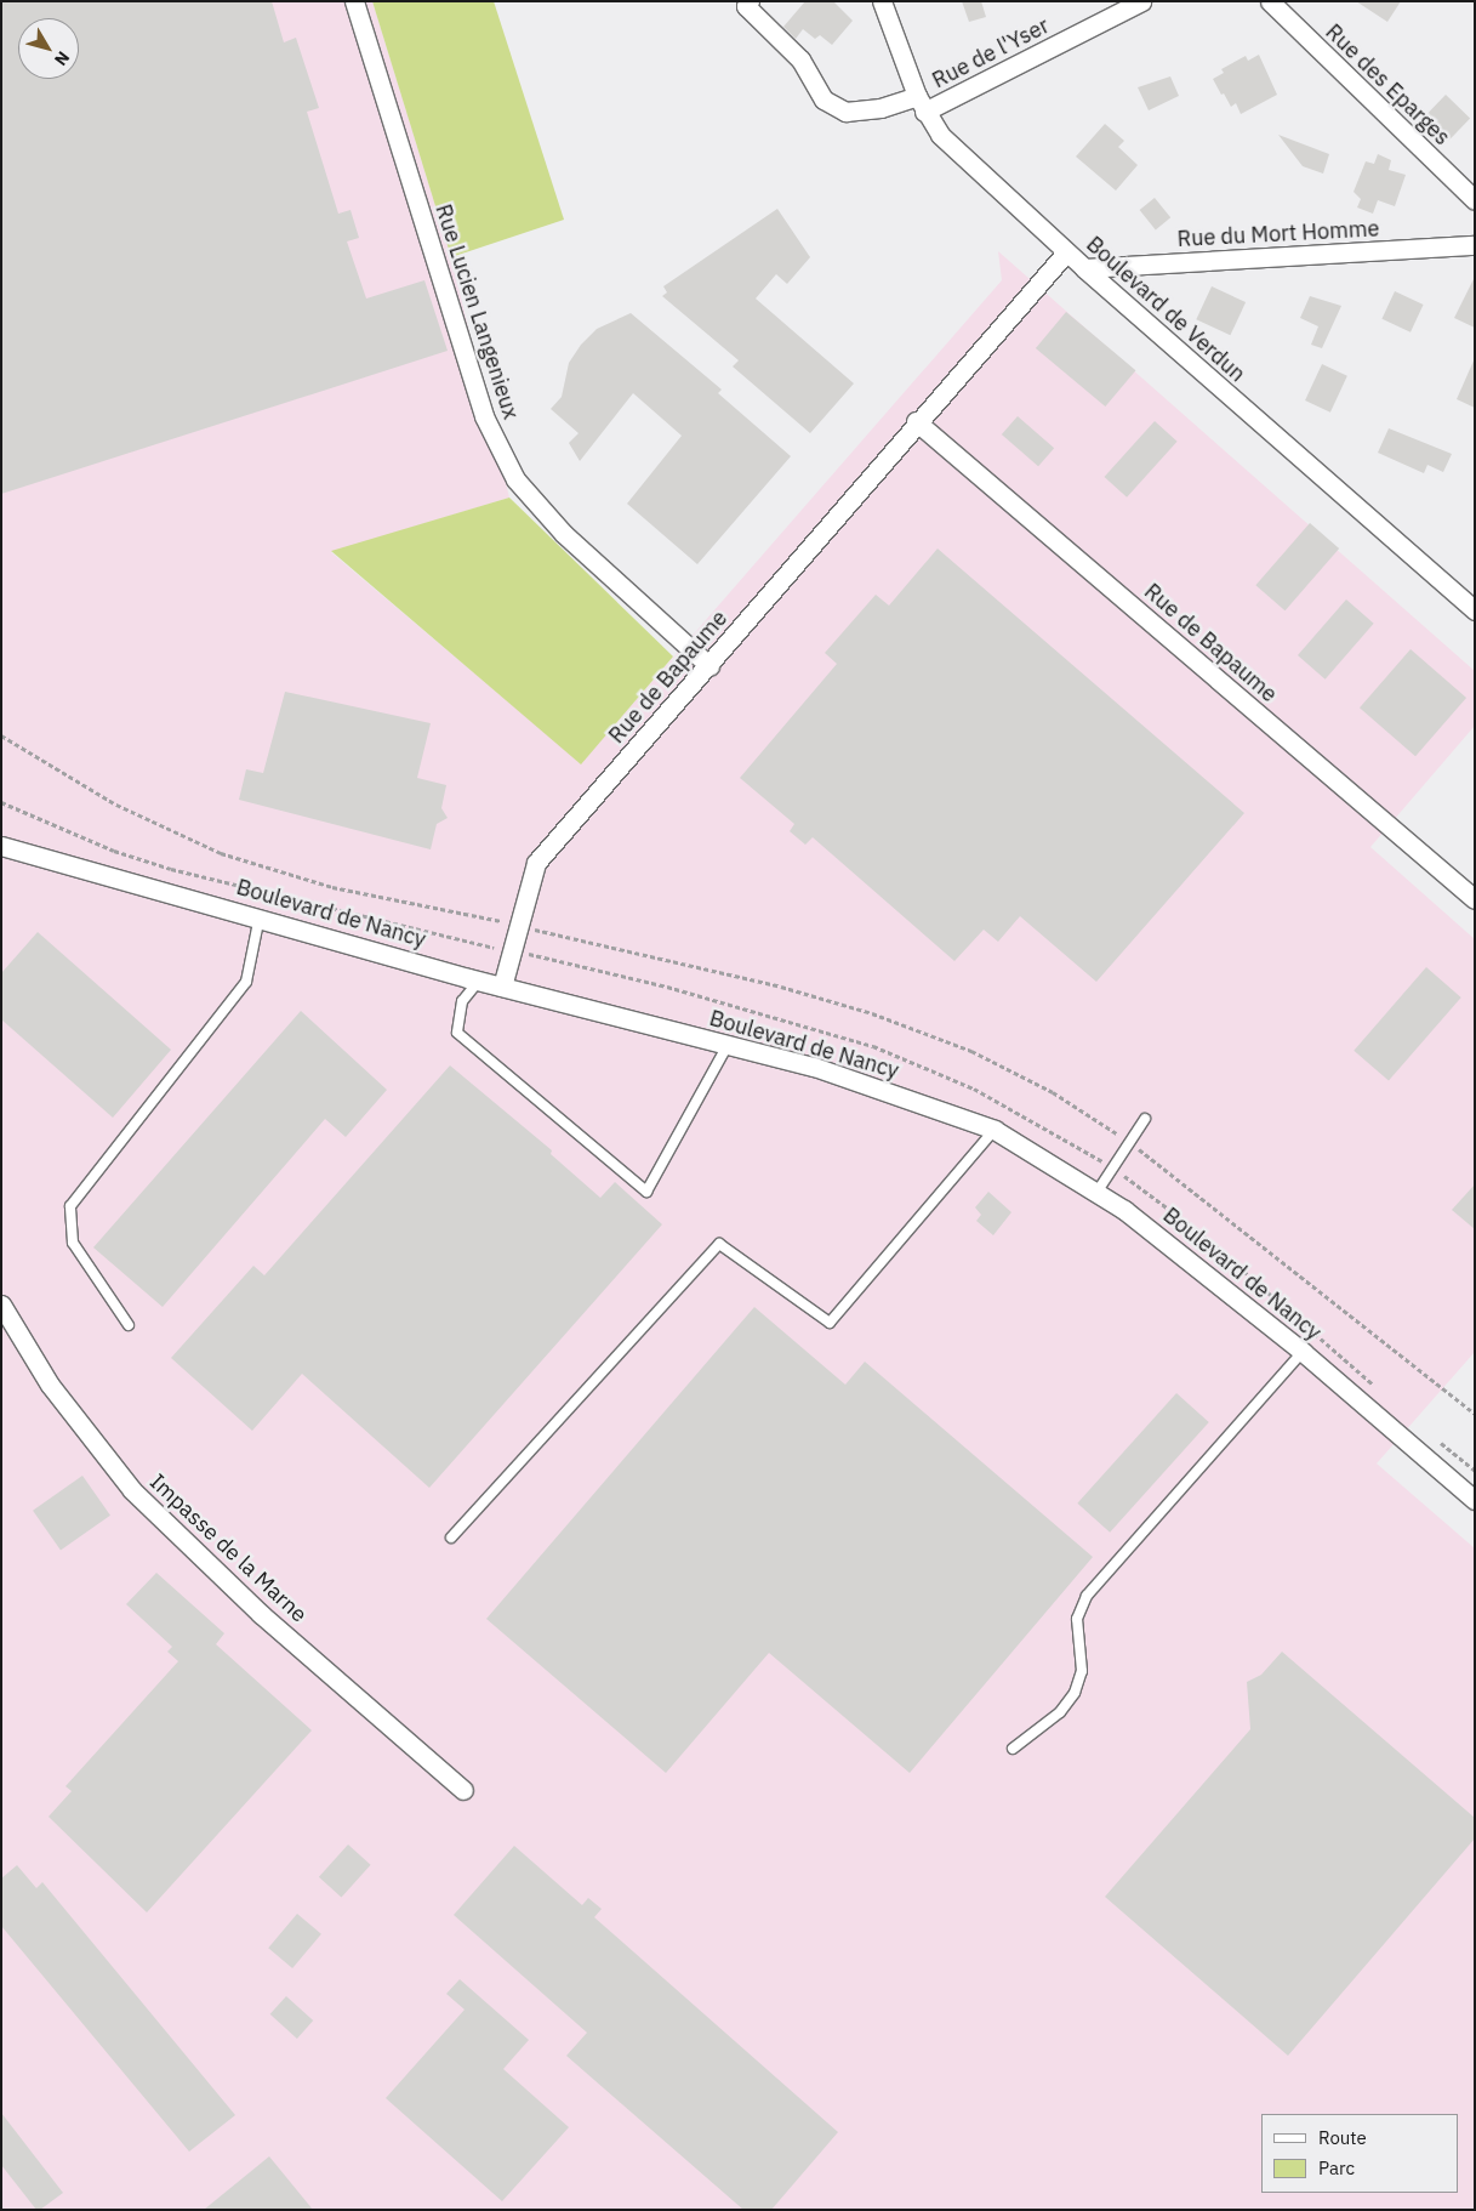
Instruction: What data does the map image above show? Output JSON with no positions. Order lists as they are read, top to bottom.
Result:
{
  "streets": {
    "street": [
      "Rue de l'Yser",
      "Rue des Eparges",
      "Rue du Mort Homme",
      "Boulevard de Verdun",
      "Rue Lucien Langenieux",
      "Rue de Bapaume",
      "Boulevard de Nancy",
      "Impasse de la Marne"
    ]
  },
  "crossings": [
    ["Rue de l'Yser", "Boulevard de Verdun"],
    ["Rue du Mort Homme", "Boulevard de Verdun"],
    ["Boulevard de Verdun", "Rue de Bapaume"],
    ["Rue Lucien Langenieux", "Rue de Bapaume"],
    ["Rue de Bapaume", "Boulevard de Nancy"]
  ],
  "legend": ["Route", "Parc"],
  "north": "bottom right"
}
